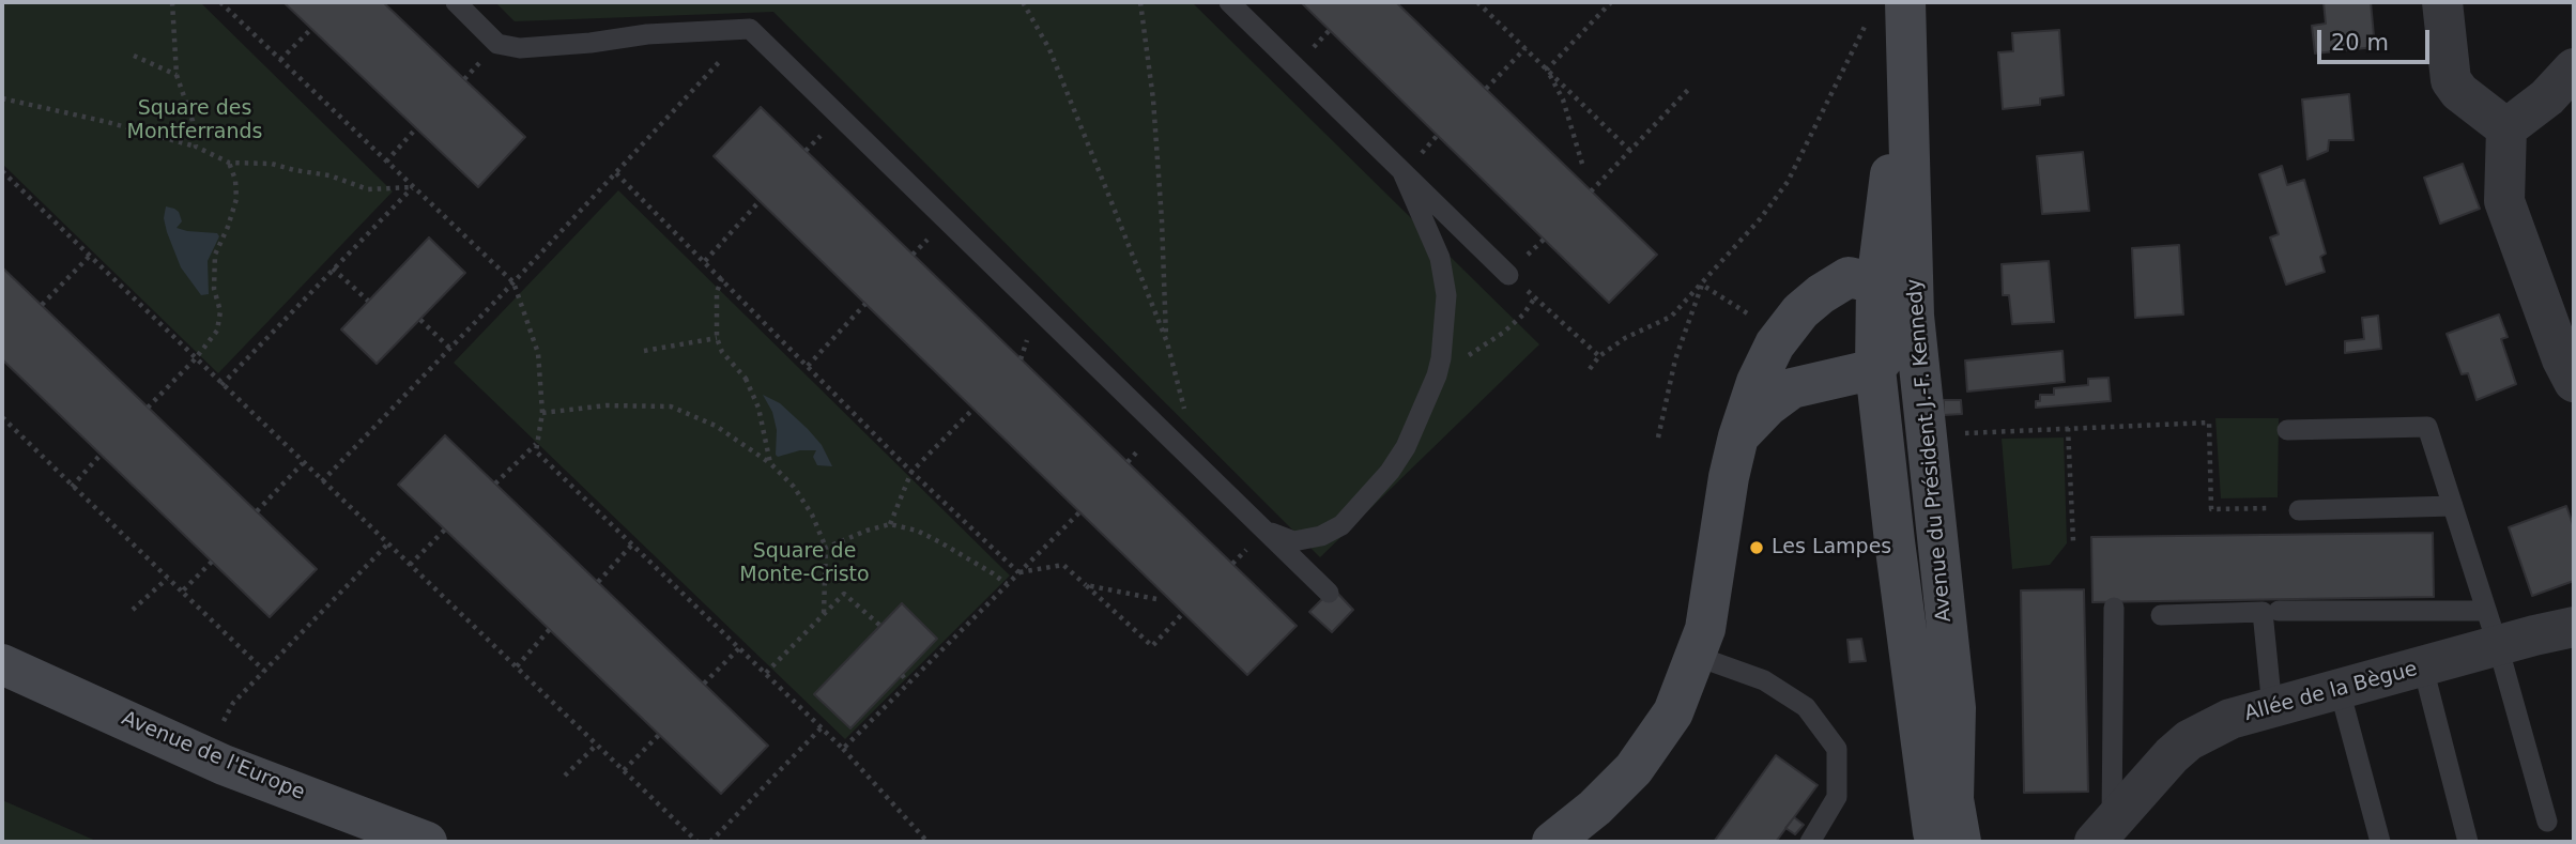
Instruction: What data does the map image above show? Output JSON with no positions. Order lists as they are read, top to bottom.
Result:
{
  "streets": {
    "main road": ["Avenue du Président J.-F. Kennedy", "Avenue de l'Europe"],
    "street": ["Allée de la Bègue"]
  },
  "parks": ["Square des Montferrands", "Square de Monte-Cristo"],
  "places": ["Les Lampes"],
  "scale_bar": "20 m"
}
